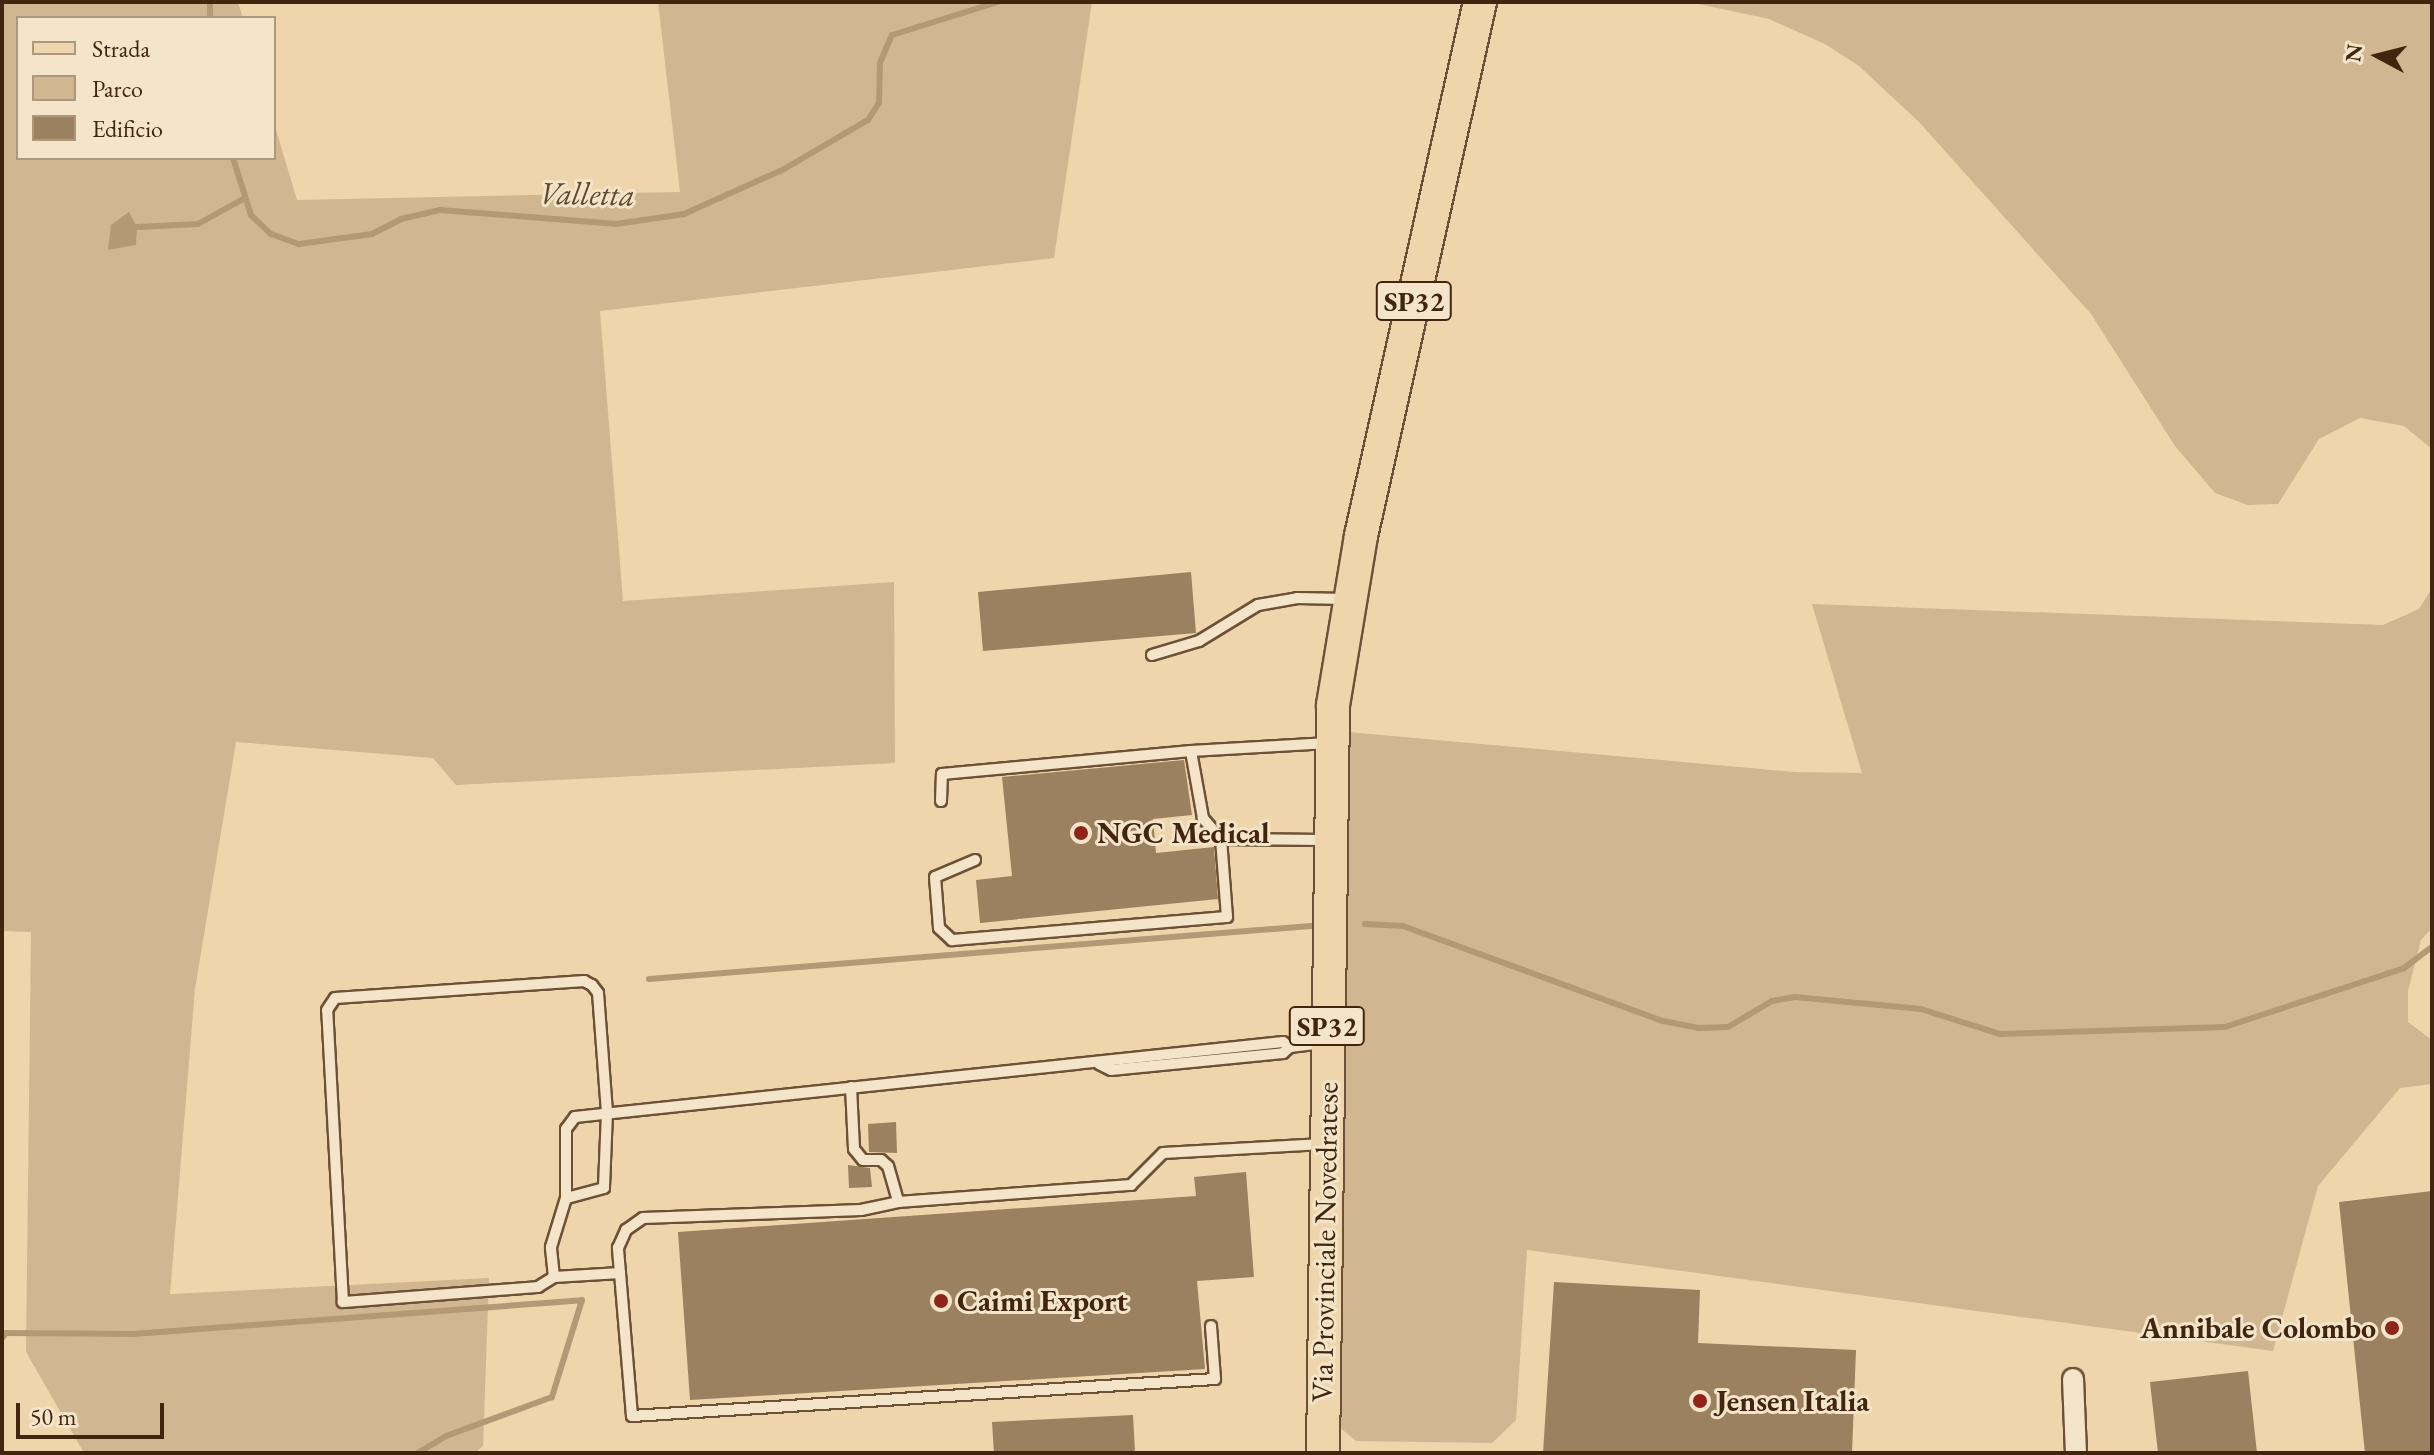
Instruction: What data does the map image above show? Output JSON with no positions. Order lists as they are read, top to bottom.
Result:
{
  "streets": {
    "main road": ["SP32", "Via Provinciale Novedratese"]
  },
  "crossings": [
    ["SP32", "Via Provinciale Novedratese"]
  ],
  "water": ["Valletta"],
  "places": [
    "NGC Medical",
    "Caimi Export",
    "Annibale Colombo",
    "Jensen Italia"
  ],
  "legend": ["Strada", "Parco", "Edificio"],
  "scale_bar": "50 m",
  "north": "left"
}
